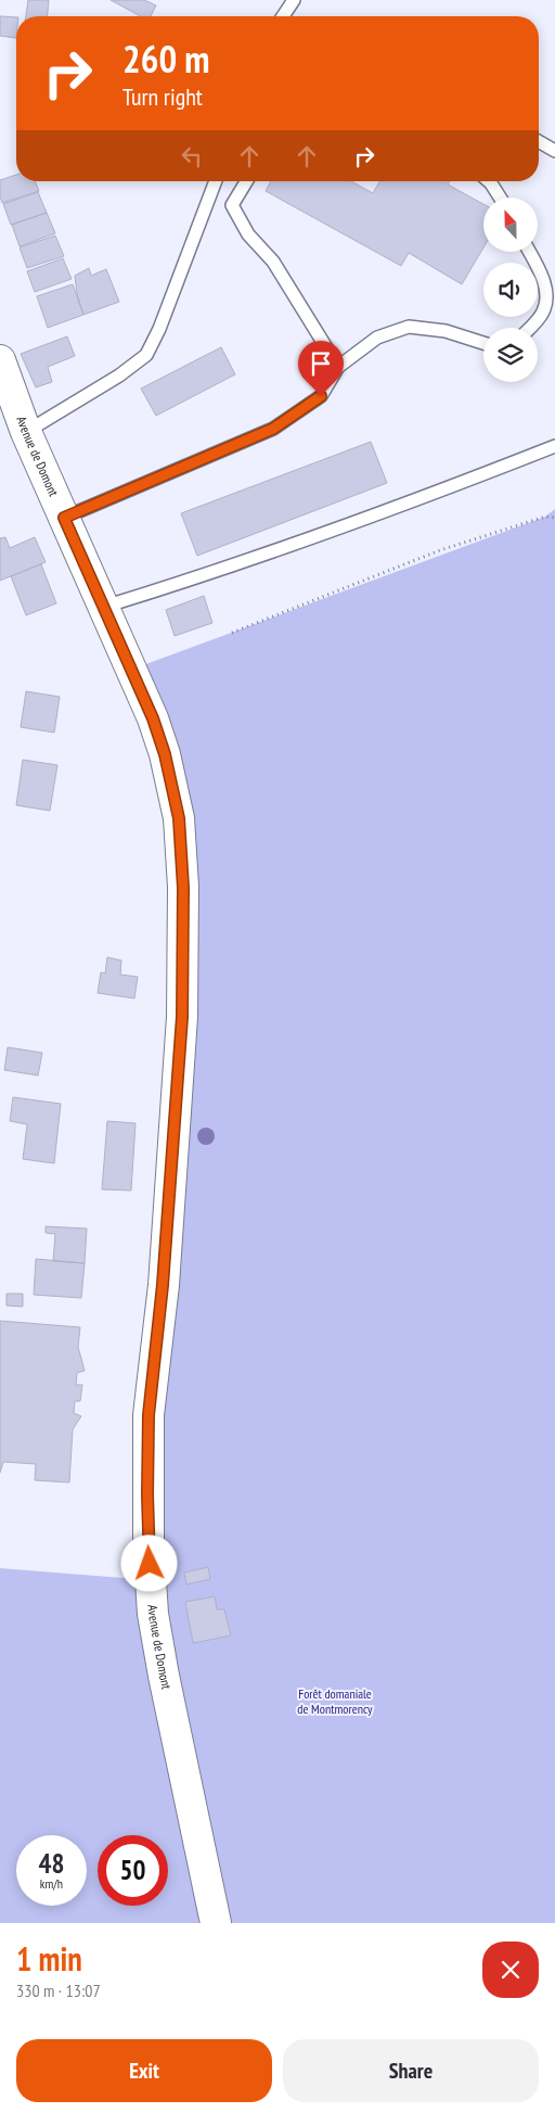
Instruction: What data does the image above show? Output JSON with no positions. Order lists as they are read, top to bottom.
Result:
{
  "streets": {
    "main road": ["Avenue de Domont"]
  },
  "parks": ["Forêt domaniale de Montmorency"],
  "north": "top",
  "page": {
    "turn": ["260 m", "Turn right"],
    "speed": "48 km/h",
    "limit": "50",
    "heading": ["1 min", "330 m · 13:07"],
    "buttons": ["Exit", "Share"]
  }
}
